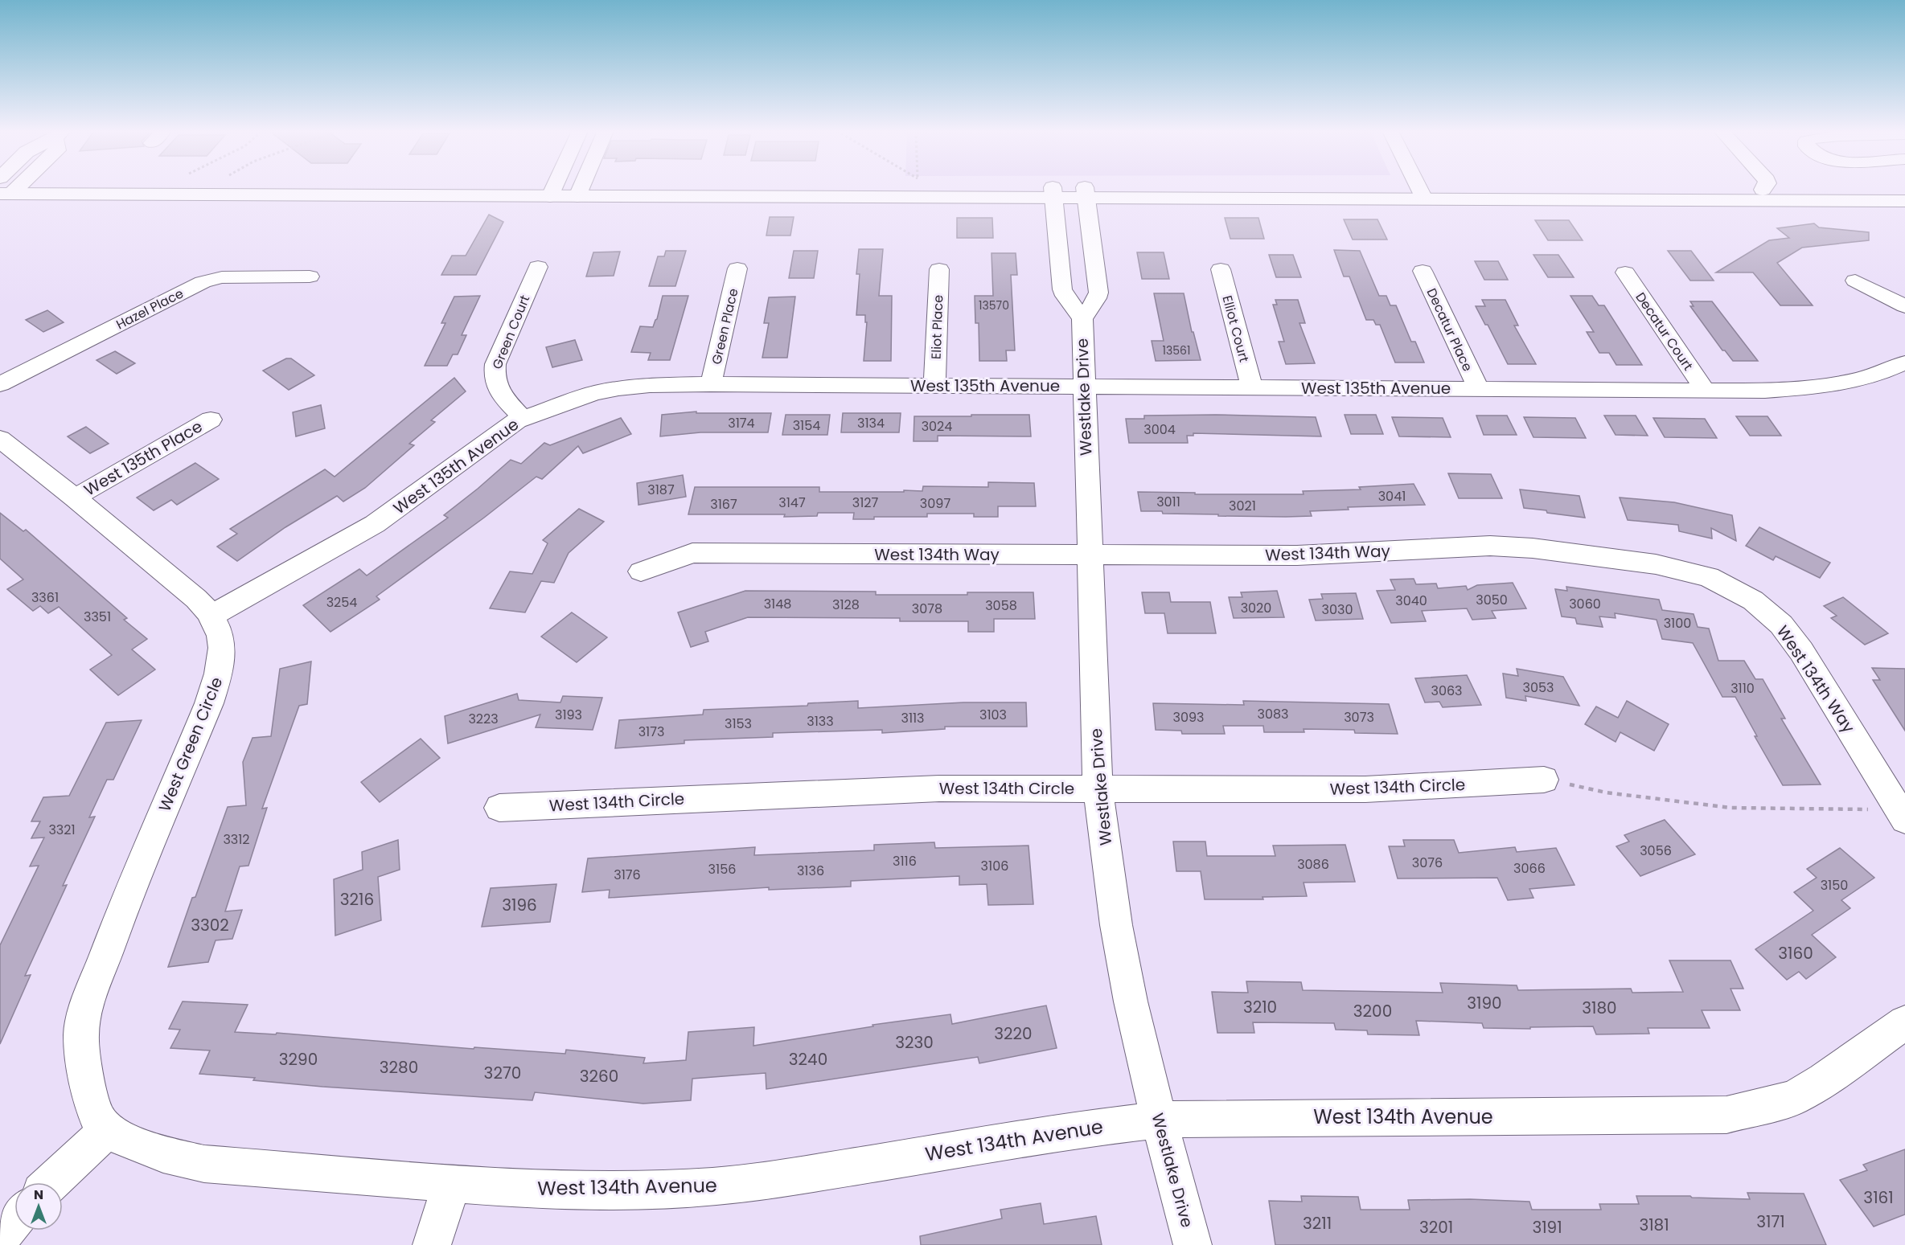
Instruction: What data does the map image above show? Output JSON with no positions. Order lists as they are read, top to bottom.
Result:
{
  "streets": {
    "street": [
      "Hazel Place",
      "Green Place",
      "Eliot Place",
      "Elliot Court",
      "Decatur Place",
      "Decatur Court",
      "Green Court",
      "West 135th Avenue",
      "Westlake Drive",
      "West 135th Place",
      "West 134th Way",
      "West Green Circle",
      "West 134th Circle",
      "West 134th Avenue"
    ]
  },
  "crossings": [
    ["Green Place", "West 135th Avenue"],
    ["Eliot Place", "West 135th Avenue"],
    ["Elliot Court", "West 135th Avenue"],
    ["Decatur Place", "West 135th Avenue"],
    ["Decatur Court", "West 135th Avenue"],
    ["Green Court", "West 135th Avenue"],
    ["West 135th Avenue", "Westlake Drive"],
    ["West 135th Avenue", "West Green Circle"],
    ["Westlake Drive", "West 134th Way"],
    ["Westlake Drive", "West 134th Circle"],
    ["Westlake Drive", "West 134th Avenue"],
    ["West 135th Place", "West Green Circle"],
    ["West Green Circle", "West 134th Avenue"]
  ],
  "house_numbers": [
    "13570",
    "13561",
    "3174",
    "3134",
    "3154",
    "3024",
    "3004",
    "3187",
    "3041",
    "3011",
    "3147",
    "3127",
    "3097",
    "3167",
    "3021",
    "3361",
    "3050",
    "3040",
    "3254",
    "3148",
    "3060",
    "3128",
    "3058",
    "3020",
    "3078",
    "3030",
    "3351",
    "3100",
    "3053",
    "3110",
    "3063",
    "3083",
    "3193",
    "3103",
    "3093",
    "3073",
    "3113",
    "3223",
    "3133",
    "3153",
    "3173",
    "3321",
    "3312",
    "3056",
    "3116",
    "3076",
    "3086",
    "3106",
    "3066",
    "3156",
    "3136",
    "3176",
    "3150",
    "3216",
    "3196",
    "3302",
    "3160",
    "3190",
    "3210",
    "3180",
    "3200",
    "3220",
    "3230",
    "3290",
    "3240",
    "3280",
    "3270",
    "3260",
    "3161",
    "3171",
    "3211",
    "3181",
    "3201",
    "3191"
  ],
  "north": "top"
}
